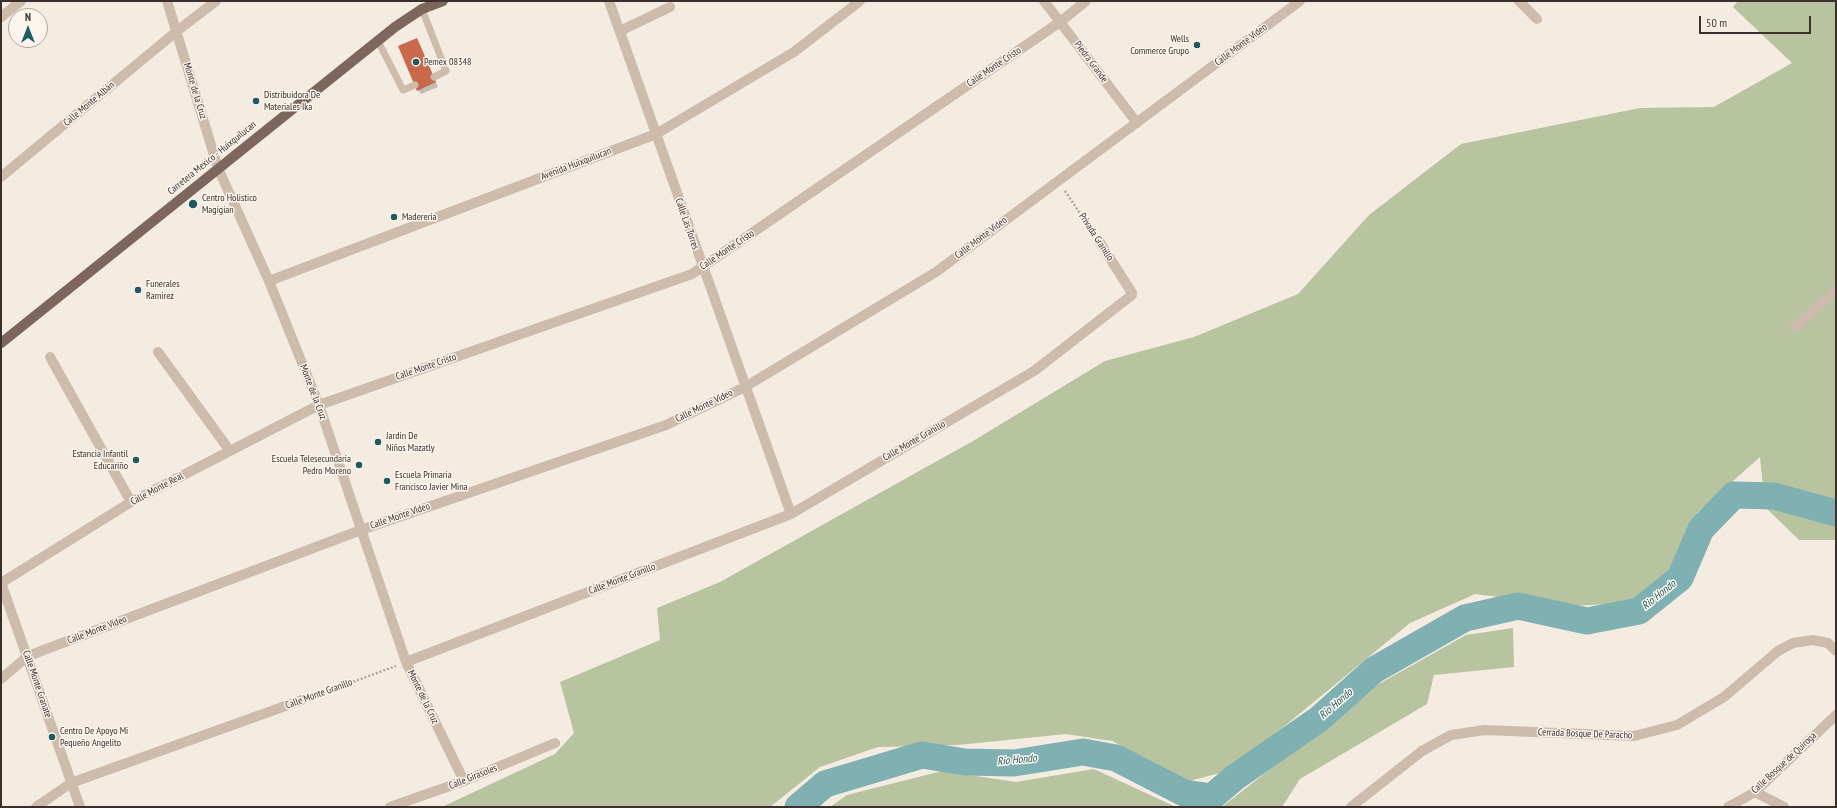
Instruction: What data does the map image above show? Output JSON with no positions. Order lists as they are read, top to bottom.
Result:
{
  "streets": {
    "main road": ["Carretera Mexico - Huixquilucan"],
    "street": [
      "Calle Monte Vídeo",
      "Piedra Grande",
      "Calle Monte Cristo",
      "Monte de la Cruz",
      "Calle Monte Albán",
      "Avenida Huixquilucan",
      "Calle Las Torres",
      "Privada Granillo",
      "Calle Monte Granillo",
      "Calle Monte Real",
      "Calle Monte Granate",
      "Cerrada Bosque De Paracho",
      "Calle Bosque de Quiroga",
      "Calle Girasoles"
    ]
  },
  "crossings": [
    ["Calle Monte Vídeo", "Piedra Grande"],
    ["Calle Monte Vídeo", "Monte de la Cruz"],
    ["Calle Monte Vídeo", "Calle Las Torres"],
    ["Calle Monte Vídeo", "Privada Granillo"],
    ["Calle Monte Vídeo", "Calle Monte Granate"],
    ["Piedra Grande", "Calle Monte Cristo"],
    ["Calle Monte Cristo", "Monte de la Cruz"],
    ["Calle Monte Cristo", "Calle Las Torres"],
    ["Calle Monte Cristo", "Calle Monte Real"],
    ["Monte de la Cruz", "Calle Monte Albán"],
    ["Monte de la Cruz", "Carretera Mexico - Huixquilucan"],
    ["Monte de la Cruz", "Avenida Huixquilucan"],
    ["Monte de la Cruz", "Calle Monte Granillo"],
    ["Monte de la Cruz", "Calle Monte Real"],
    ["Monte de la Cruz", "Calle Girasoles"],
    ["Avenida Huixquilucan", "Calle Las Torres"],
    ["Calle Las Torres", "Calle Monte Granillo"],
    ["Privada Granillo", "Calle Monte Granillo"],
    ["Calle Monte Granillo", "Calle Monte Granate"],
    ["Calle Monte Real", "Calle Monte Granate"]
  ],
  "water": ["Rio Hondo"],
  "places": [
    "Wells Commerce Grupo",
    "Pemex 08348",
    "Distribuidora De Materiales Ika",
    "Centro Holistico Magigian",
    "Madereria",
    "Funerales Ramirez",
    "Jardin De Niños Mazatly",
    "Estancia Infantil Educariño",
    "Escuela Telesecundaria Pedro Moreno",
    "Escuela Primaria Francisco Javier Mina",
    "Centro De Apoyo Mi Pequeño Angelito"
  ],
  "scale_bar": "50 m",
  "north": "top"
}
